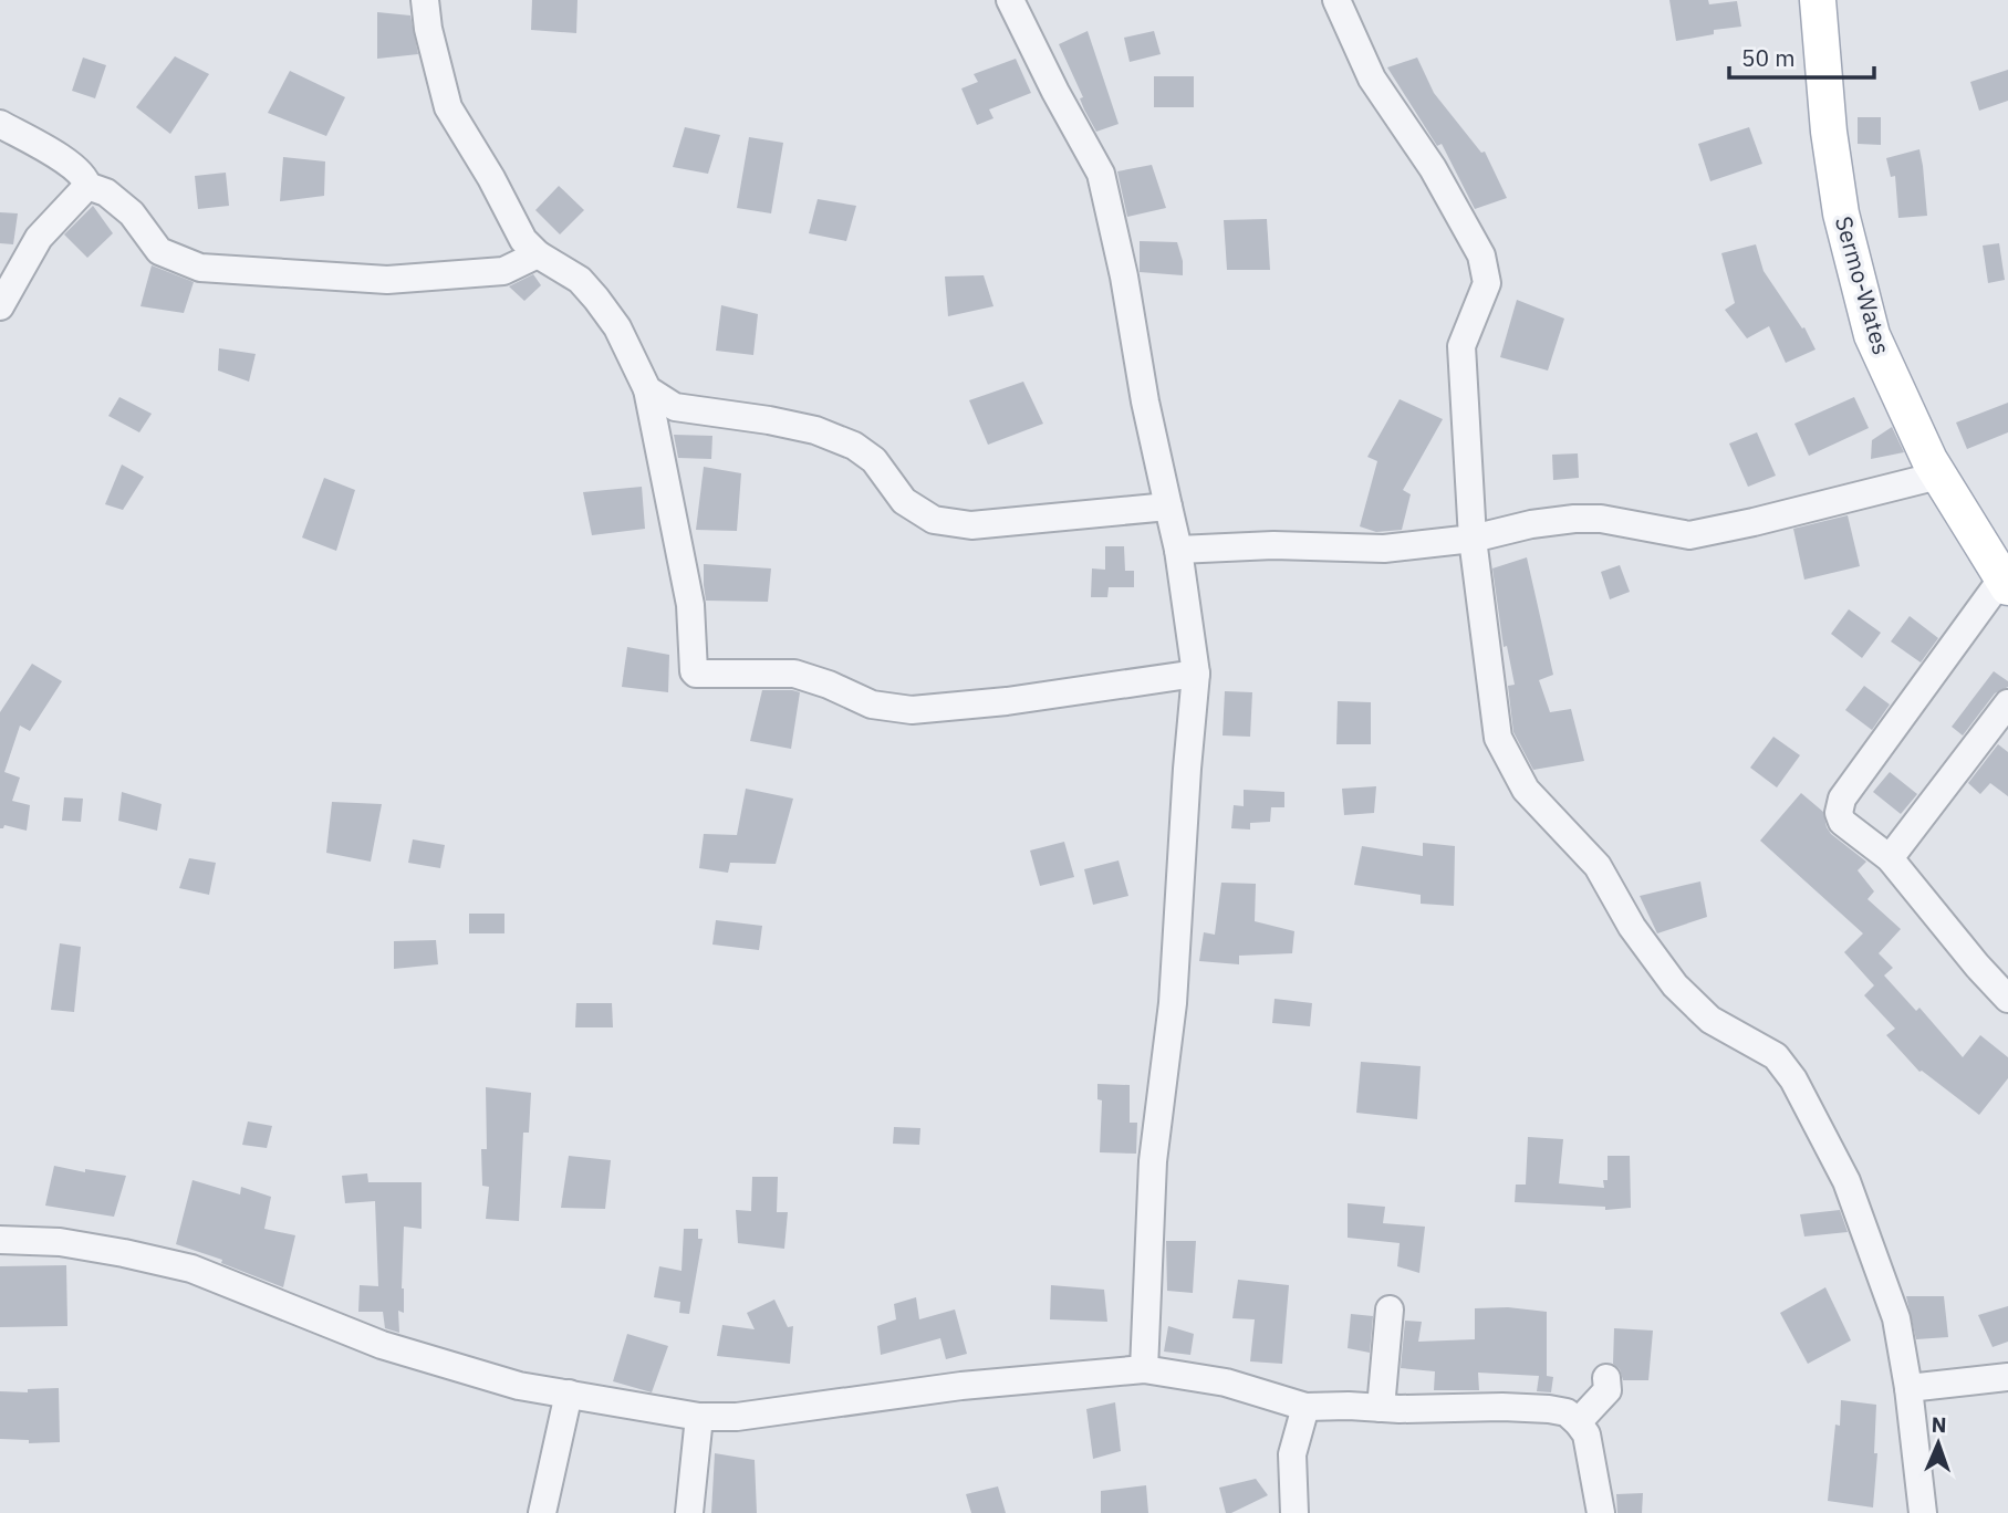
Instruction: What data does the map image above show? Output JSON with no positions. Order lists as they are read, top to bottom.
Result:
{
  "streets": {
    "main road": ["Sermo-Wates"]
  },
  "scale_bar": "50 m",
  "north": "top"
}
